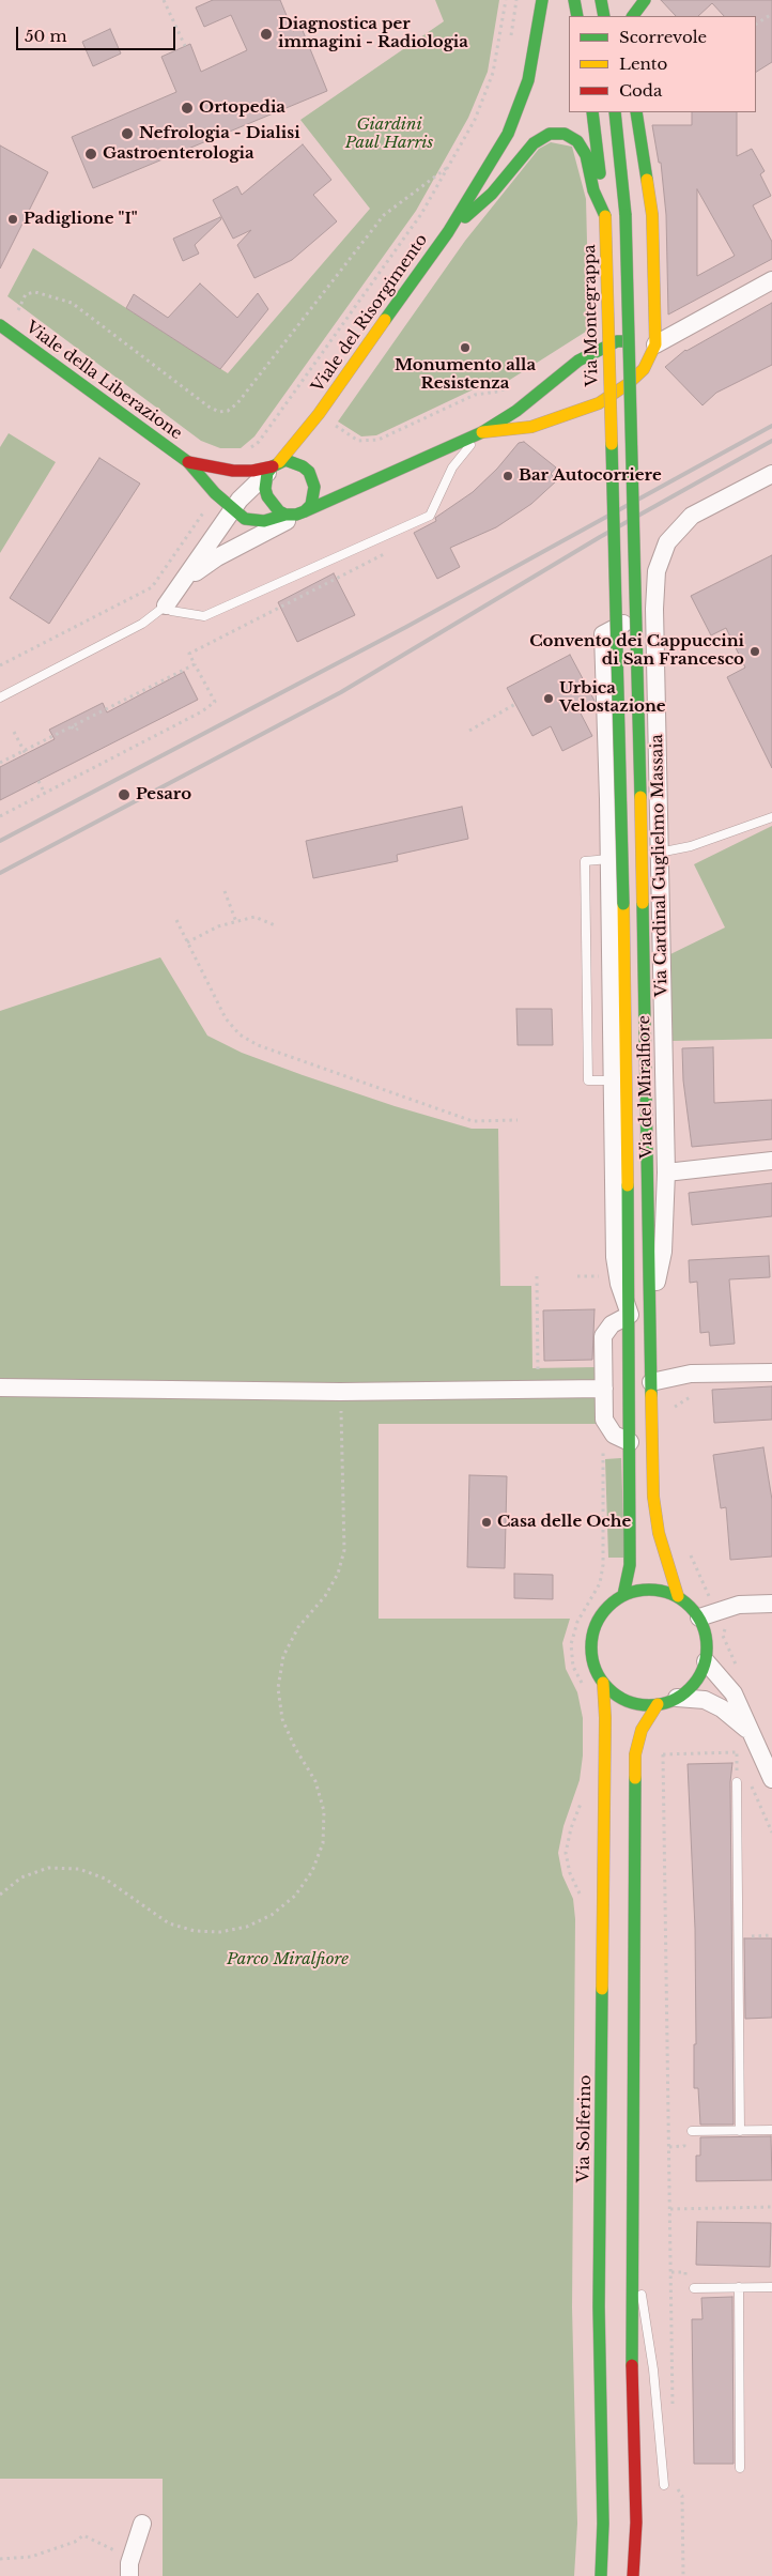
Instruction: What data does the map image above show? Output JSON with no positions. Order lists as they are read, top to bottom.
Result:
{
  "streets": {
    "main road": [
      "Viale del Risorgimento",
      "Via Montegrappa",
      "Viale della Liberazione",
      "Via del Miralfiore",
      "Via Solferino"
    ],
    "street": ["Via Cardinal Guglielmo Massaia"]
  },
  "crossings": [
    ["Viale del Risorgimento", "Via Montegrappa"],
    ["Viale del Risorgimento", "Viale della Liberazione"],
    ["Via Montegrappa", "Via del Miralfiore"],
    ["Via Cardinal Guglielmo Massaia", "Via del Miralfiore"],
    ["Via del Miralfiore", "Via Solferino"]
  ],
  "parks": ["Giardini Paul Harris", "Parco Miralfiore"],
  "places": [
    "Diagnostica per immagini - Radiologia",
    "Ortopedia",
    "Nefrologia - Dialisi",
    "Gastroenterologia",
    "Padiglione \"I\"",
    "Monumento alla Resistenza",
    "Bar Autocorriere",
    "Convento dei Cappuccini di San Francesco",
    "Urbica Velostazione",
    "Pesaro",
    "Casa delle Oche"
  ],
  "legend": ["Scorrevole", "Lento", "Coda"],
  "scale_bar": "50 m"
}
